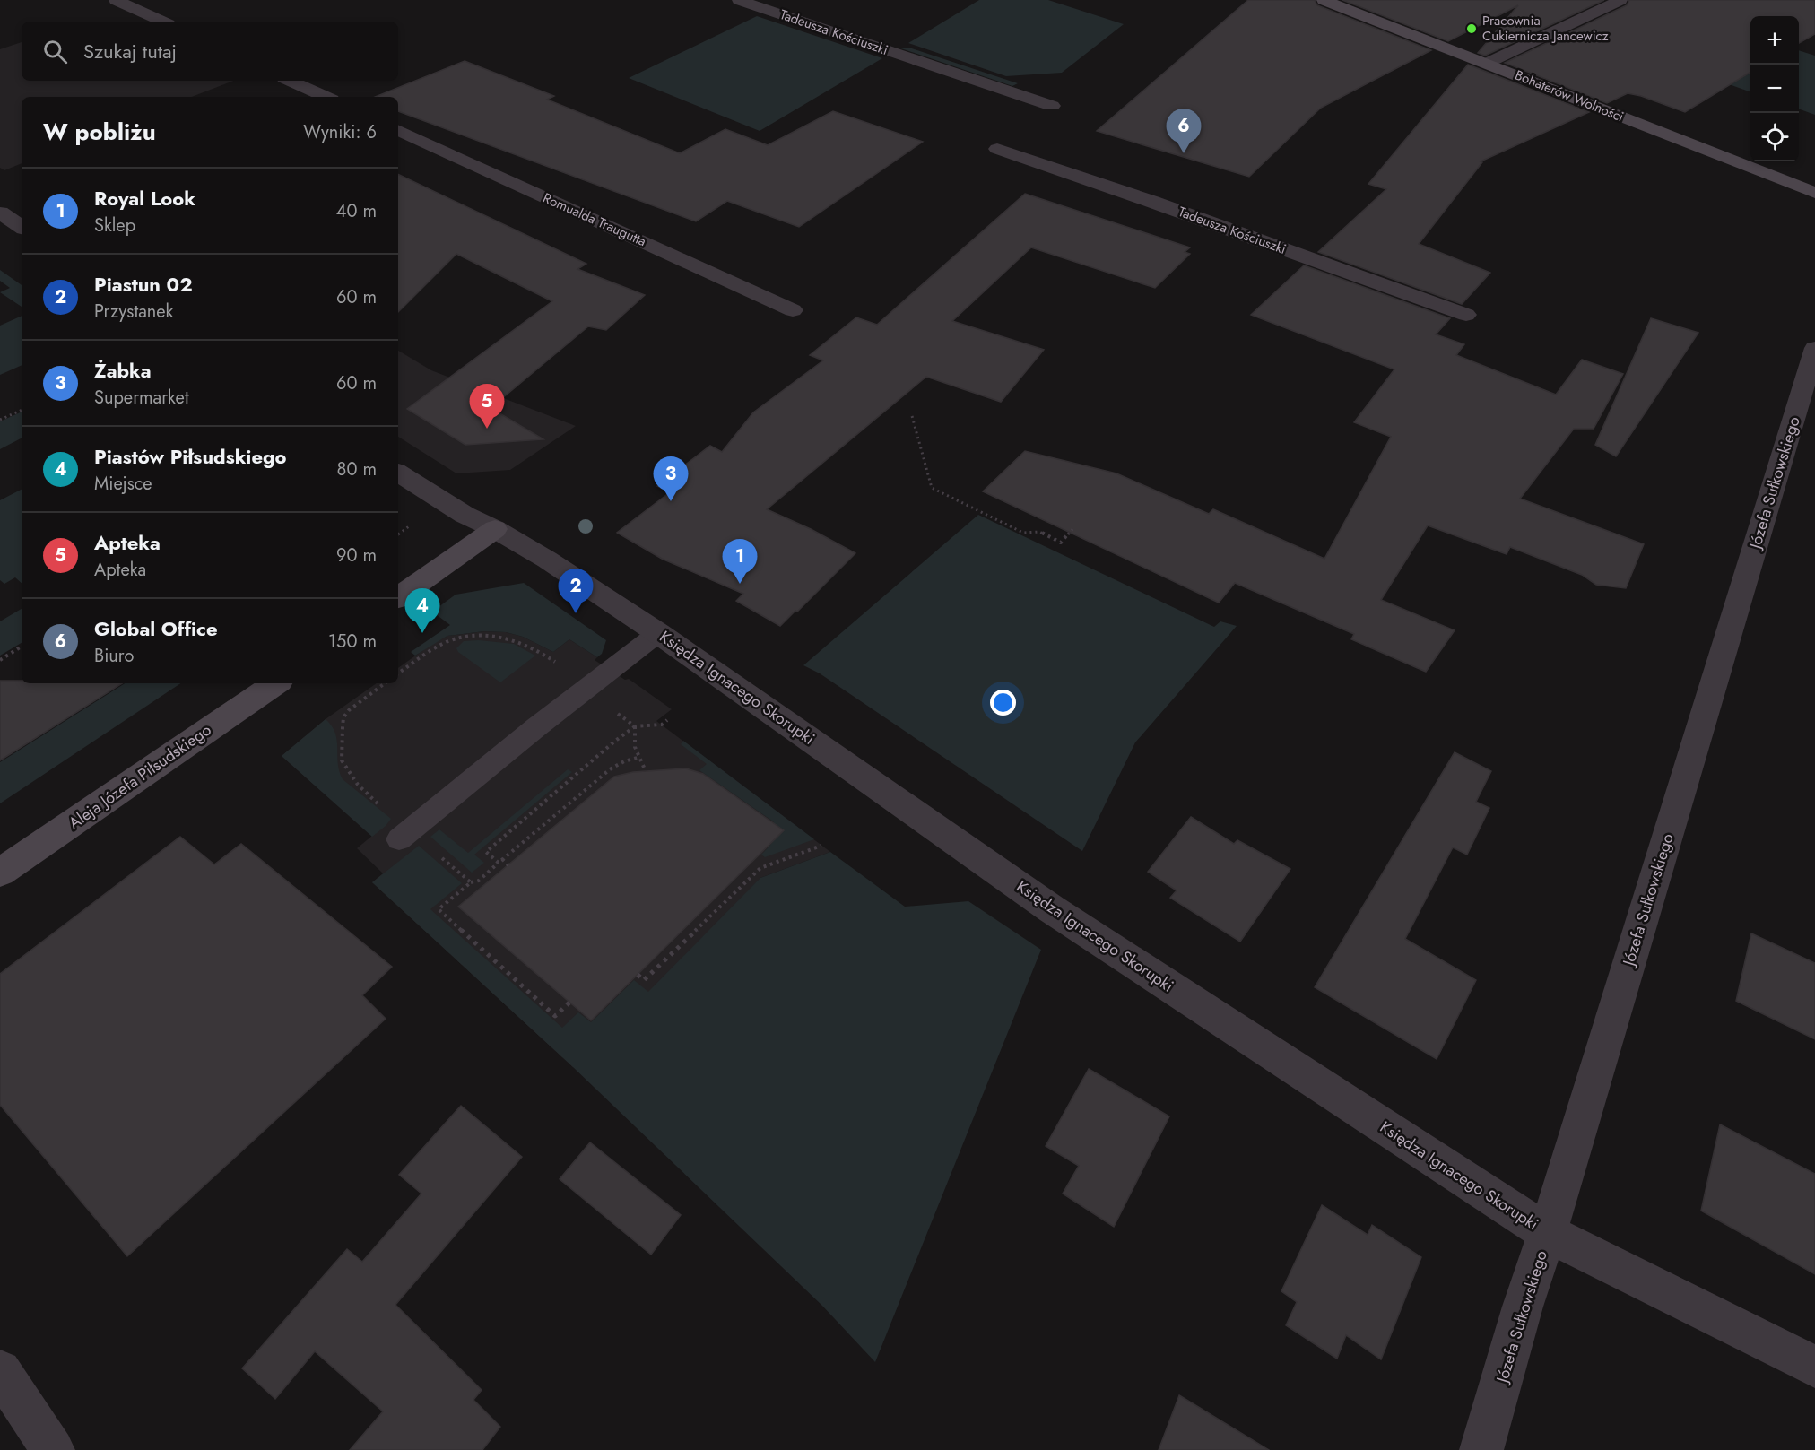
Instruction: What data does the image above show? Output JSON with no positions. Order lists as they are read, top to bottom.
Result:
{
  "streets": {
    "street": [
      "Tadeusza Kościuszki",
      "Bohaterów Wolności",
      "Romualda Traugutta",
      "Józefa Sułkowskiego",
      "Księdza Ignacego Skorupki",
      "Aleja Józefa Piłsudskiego"
    ]
  },
  "crossings": [
    ["Józefa Sułkowskiego", "Księdza Ignacego Skorupki"]
  ],
  "places": ["Pracownia Cukiernicza Jancewicz"],
  "page": {
    "map_buttons": ["+", "−"],
    "search": "Szukaj tutaj",
    "heading": ["W pobliżu", "Wyniki: 6"],
    "pins": [
      "6",
      "5",
      "3",
      "1",
      "2",
      "4"
    ],
    "list": [
      {
        "mark": "1",
        "name": "Royal Look",
        "note": "Sklep",
        "value": "40 m"
      },
      {
        "mark": "2",
        "name": "Piastun 02",
        "note": "Przystanek",
        "value": "60 m"
      },
      {
        "mark": "3",
        "name": "Żabka",
        "note": "Supermarket",
        "value": "60 m"
      },
      {
        "mark": "4",
        "name": "Piastów Piłsudskiego",
        "note": "Miejsce",
        "value": "80 m"
      },
      {
        "mark": "5",
        "name": "Apteka",
        "note": "Apteka",
        "value": "90 m"
      },
      {
        "mark": "6",
        "name": "Global Office",
        "note": "Biuro",
        "value": "150 m"
      }
    ]
  }
}
